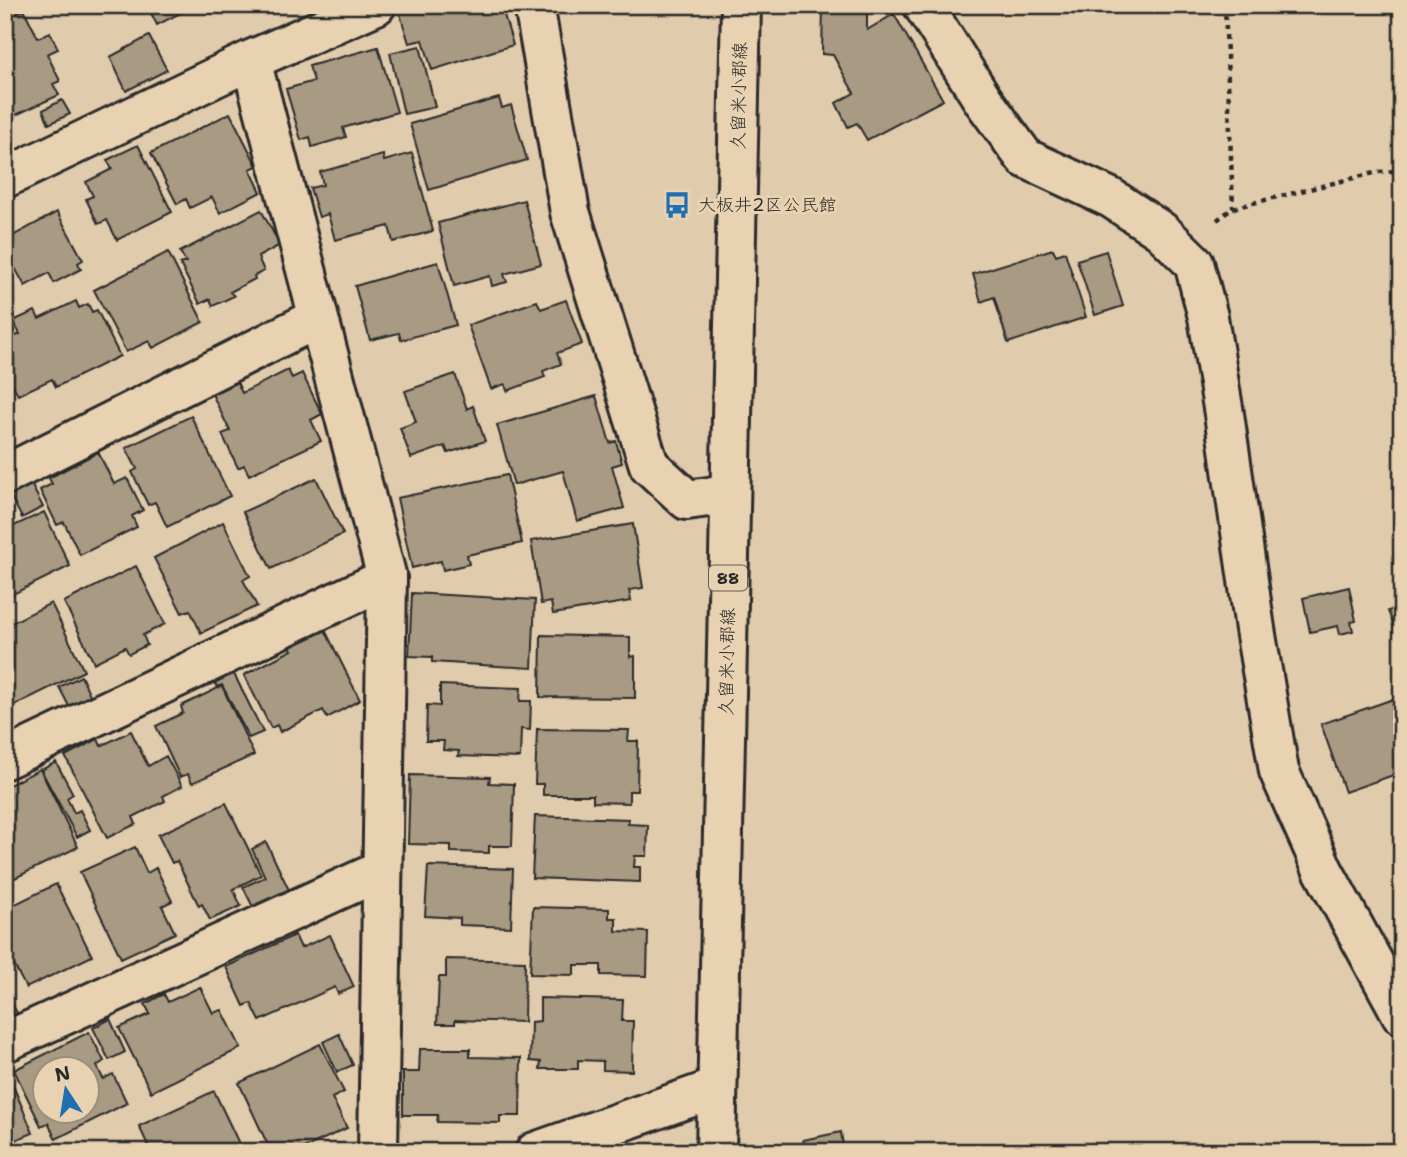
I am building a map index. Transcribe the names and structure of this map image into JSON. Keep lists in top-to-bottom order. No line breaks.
{"streets":{"street":["久留米小郡線","88"]},"places":{"bus stop":["大板井2区公民館"]},"north":"top"}
